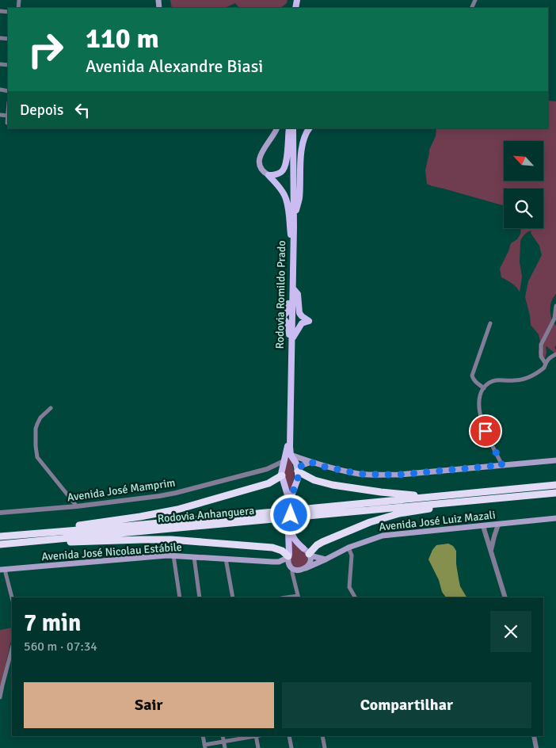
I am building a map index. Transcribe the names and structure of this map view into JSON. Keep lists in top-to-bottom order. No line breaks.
{"streets":{"highway":["Rodovia Anhanguera"],"main road":["Rodovia Romildo Prado","Avenida José Luiz Mazali","Avenida José Nicolau Estábile"],"street":["Avenida José Mamprim"]},"crossings":[["Rodovia Romildo Prado","Avenida José Mamprim"],["Avenida José Luiz Mazali","Avenida José Nicolau Estábile"]],"north":"top left","page":{"turn":["110 m","Avenida Alexandre Biasi"],"then":"Depois","heading":["7 min","560 m · 07:34"],"buttons":["Sair","Compartilhar"]}}
